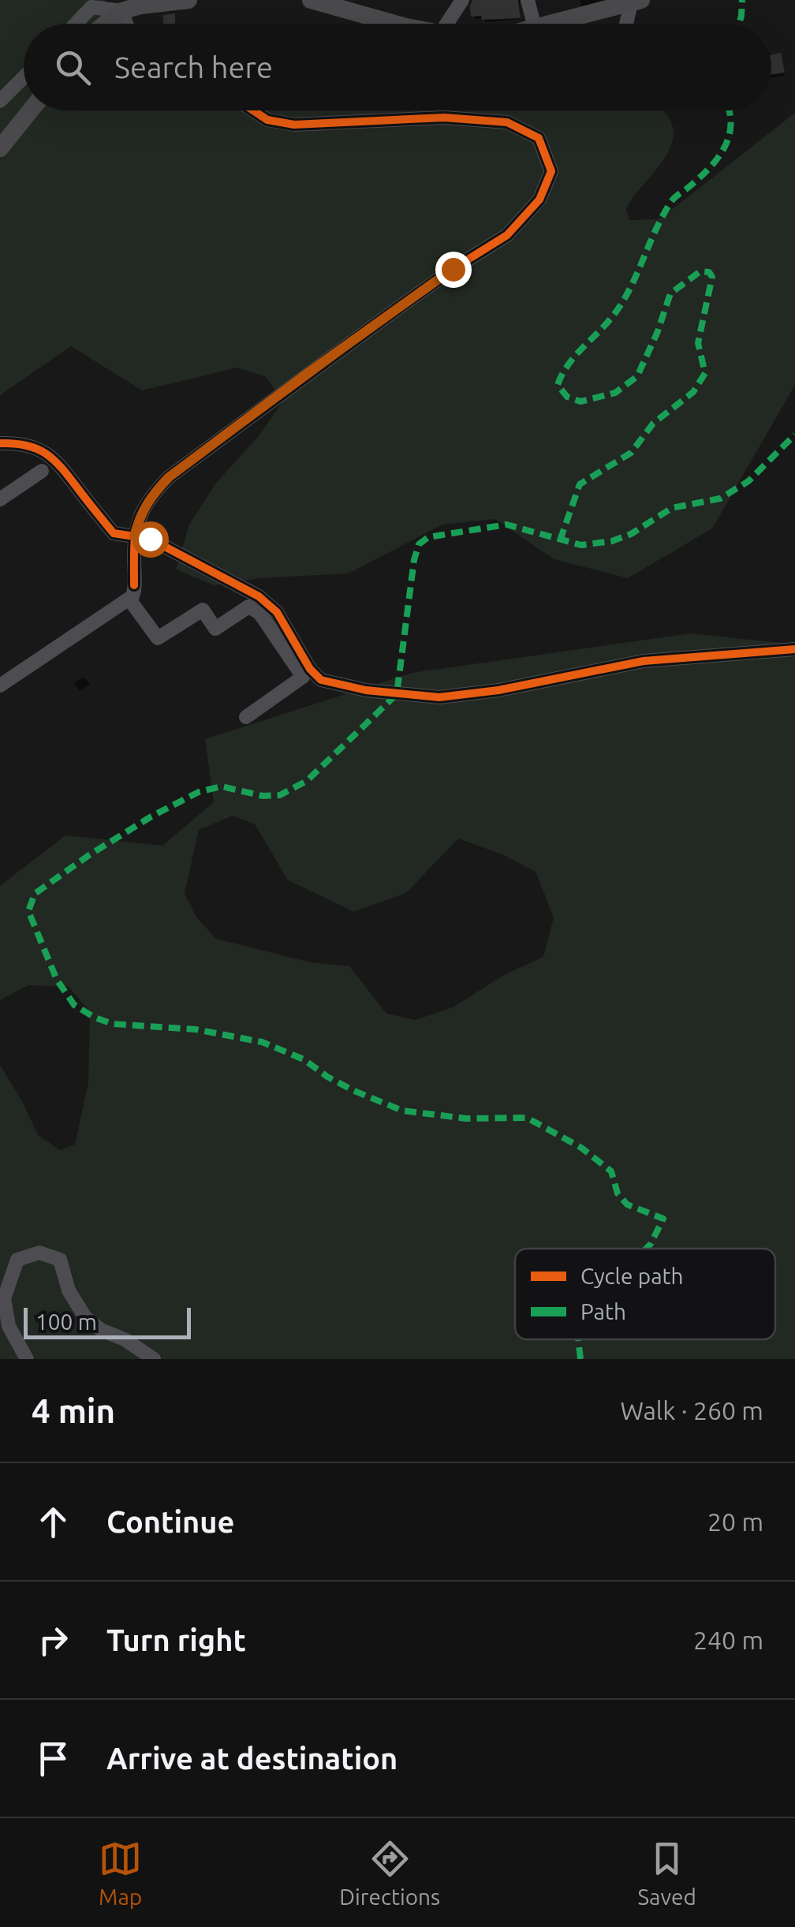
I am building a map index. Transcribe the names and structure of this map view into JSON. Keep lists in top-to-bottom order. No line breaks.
{"legend":["Cycle path","Path"],"scale_bar":"100 m","page":{"search":"Search here","scale":"100 m","heading":["4 min","Walk · 260 m"],"list":[["Continue","20 m"],["Turn right","240 m"],"Arrive at destination"],"nav":["Map","Directions","Saved"]}}
